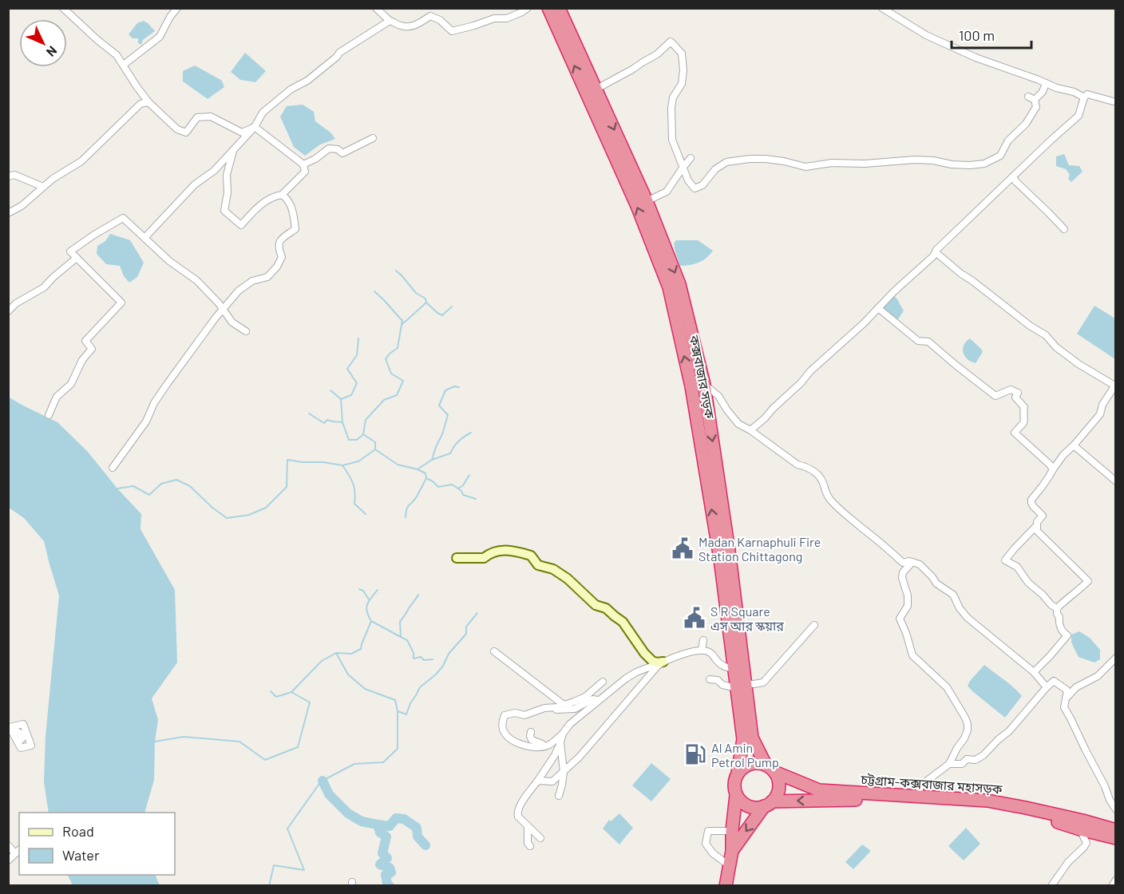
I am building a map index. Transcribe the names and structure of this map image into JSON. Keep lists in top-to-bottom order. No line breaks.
{"streets":{"highway":["কক্সবাজার সড়ক","চট্টগ্রাম-কক্সবাজার মহাসড়ক"]},"crossings":[["কক্সবাজার সড়ক","চট্টগ্রাম-কক্সবাজার মহাসড়ক"]],"places":{"public building":["Madan Karnaphuli Fire Station Chittagong","S R Square এস আর স্কয়ার"],"fuel station":["Al Amin Petrol Pump"]},"legend":["Road","Water"],"scale_bar":"100 m","north":"bottom right"}
